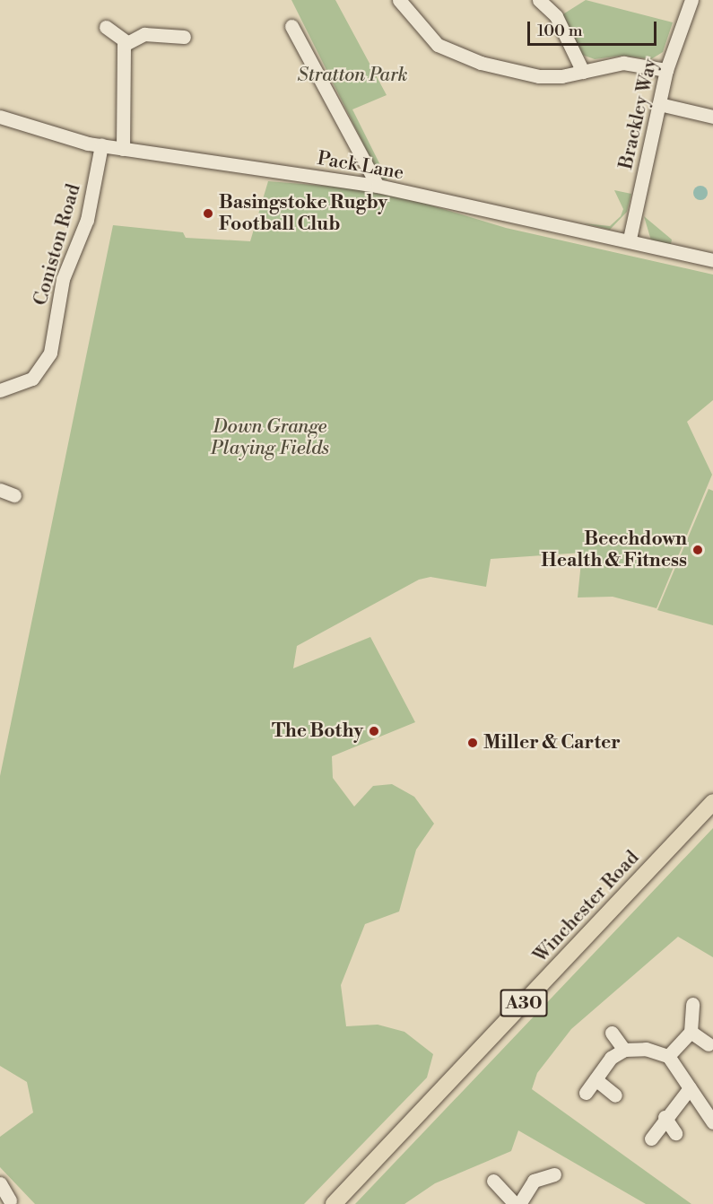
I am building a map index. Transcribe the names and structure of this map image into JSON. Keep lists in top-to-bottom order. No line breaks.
{"streets":{"main road":["Winchester Road","A30"],"street":["Brackley Way","Pack Lane","Coniston Road"]},"crossings":[["Brackley Way","Pack Lane"],["Pack Lane","Coniston Road"]],"parks":["Stratton Park","Down Grange Playing Fields"],"places":["Basingstoke Rugby Football Club","Beechdown Health & Fitness","The Bothy","Miller & Carter"],"scale_bar":"100 m"}
